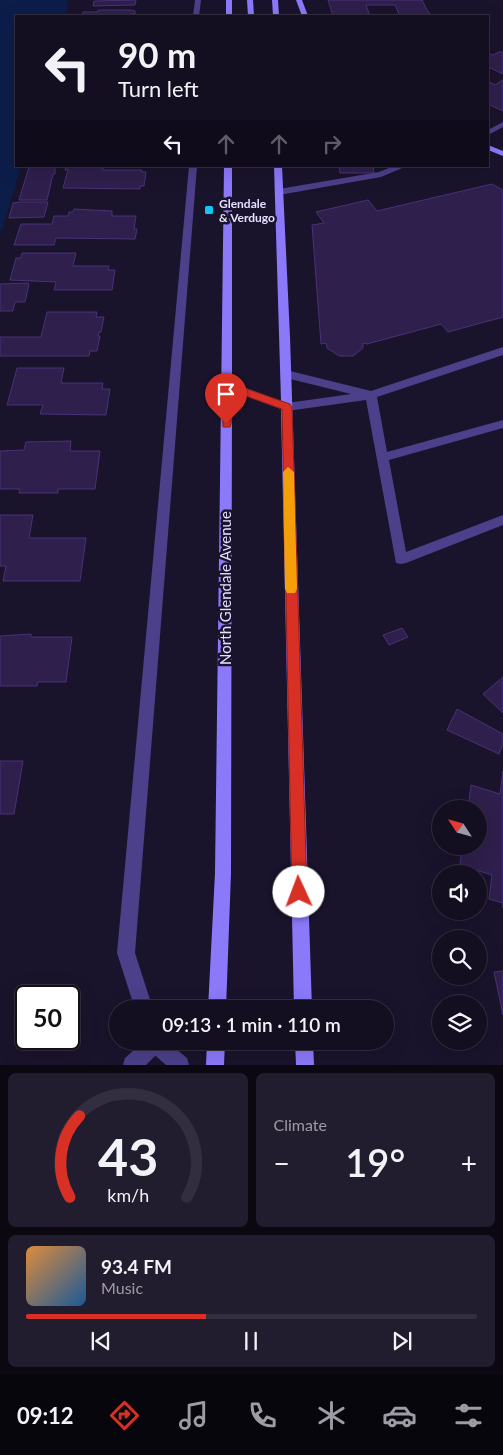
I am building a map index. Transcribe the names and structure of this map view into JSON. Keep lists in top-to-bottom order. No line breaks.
{"streets":{"main road":["North Glendale Avenue"]},"places":{"transit":["Glendale & Verdugo"]},"north":"top left","page":{"turn":["90 m","Turn left"],"limit":"50","trip":"09:13 · 1 min · 110 m","tile":"Climate","heat":["−","19°","+"],"song":["93.4 FM","Music"],"tabs":"09:12","gauge":["43","km/h"]}}
